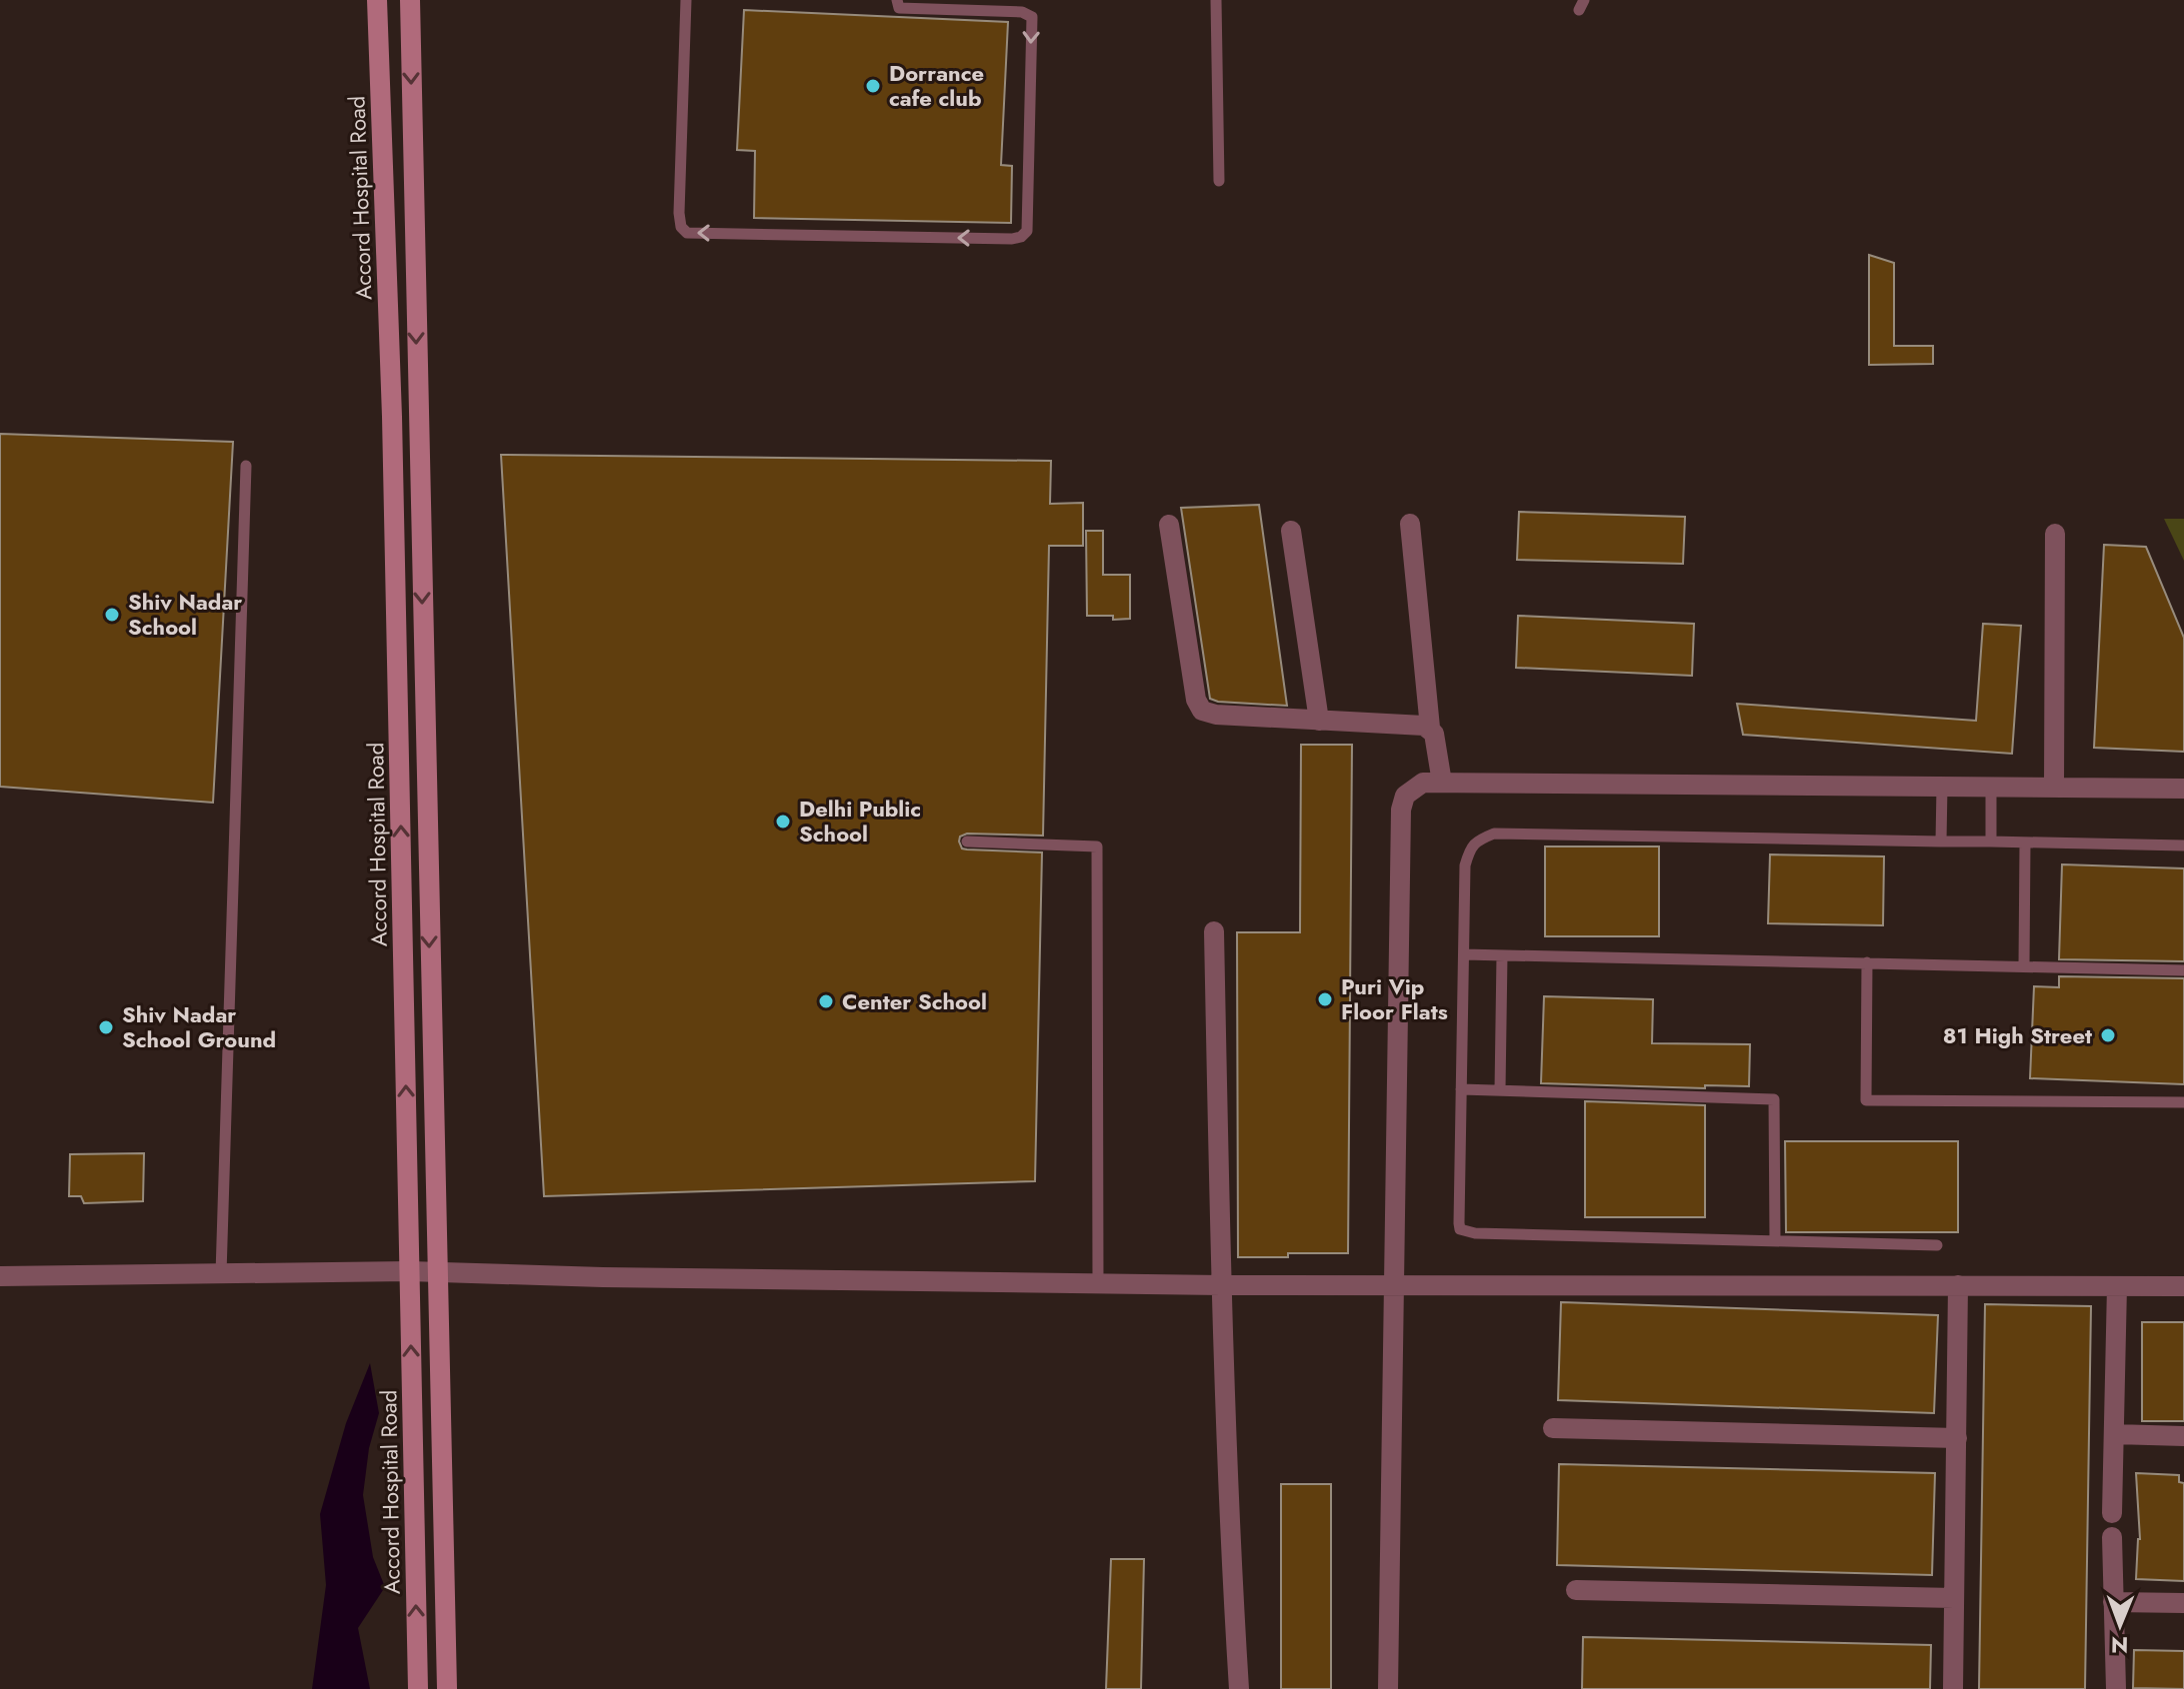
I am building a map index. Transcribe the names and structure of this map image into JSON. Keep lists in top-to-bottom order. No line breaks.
{"streets":{"street":["Accord Hospital Road"]},"places":["Dorrance cafe club","Shiv Nadar School","Delhi Public School","Puri Vip Floor Flats","Center School","Shiv Nadar School Ground","81 High Street"],"north":"bottom"}
